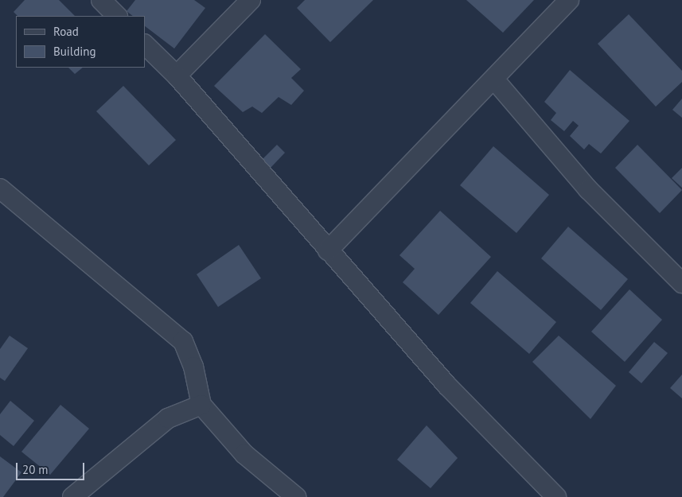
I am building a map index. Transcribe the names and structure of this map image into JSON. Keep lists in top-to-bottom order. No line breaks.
{"legend":["Road","Building"],"scale_bar":"20 m"}
